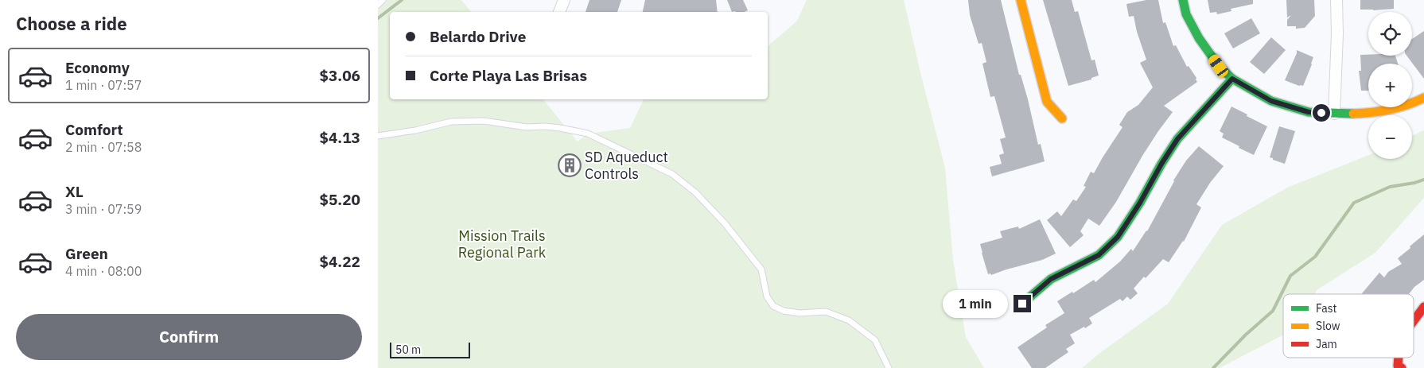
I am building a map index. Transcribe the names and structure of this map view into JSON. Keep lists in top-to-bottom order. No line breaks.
{"parks":["Mission Trails Regional Park"],"places":{"building":["SD Aqueduct Controls"]},"legend":["Fast","Slow","Jam"],"scale_bar":"50 m","page":{"heading":"Choose a ride","map_buttons":["+","−"],"banner":["Belardo Drive","Corte Playa Las Brisas"],"list":[{"name":"Economy","note":"1 min · 07:57","value":"$3.06"},{"name":"Comfort","note":"2 min · 07:58","value":"$4.13"},{"name":"XL","note":"3 min · 07:59","value":"$5.20"},{"name":"Green","note":"4 min · 08:00","value":"$4.22"}],"bubble":"1 min","buttons":"Confirm","scale":"50 m"}}
